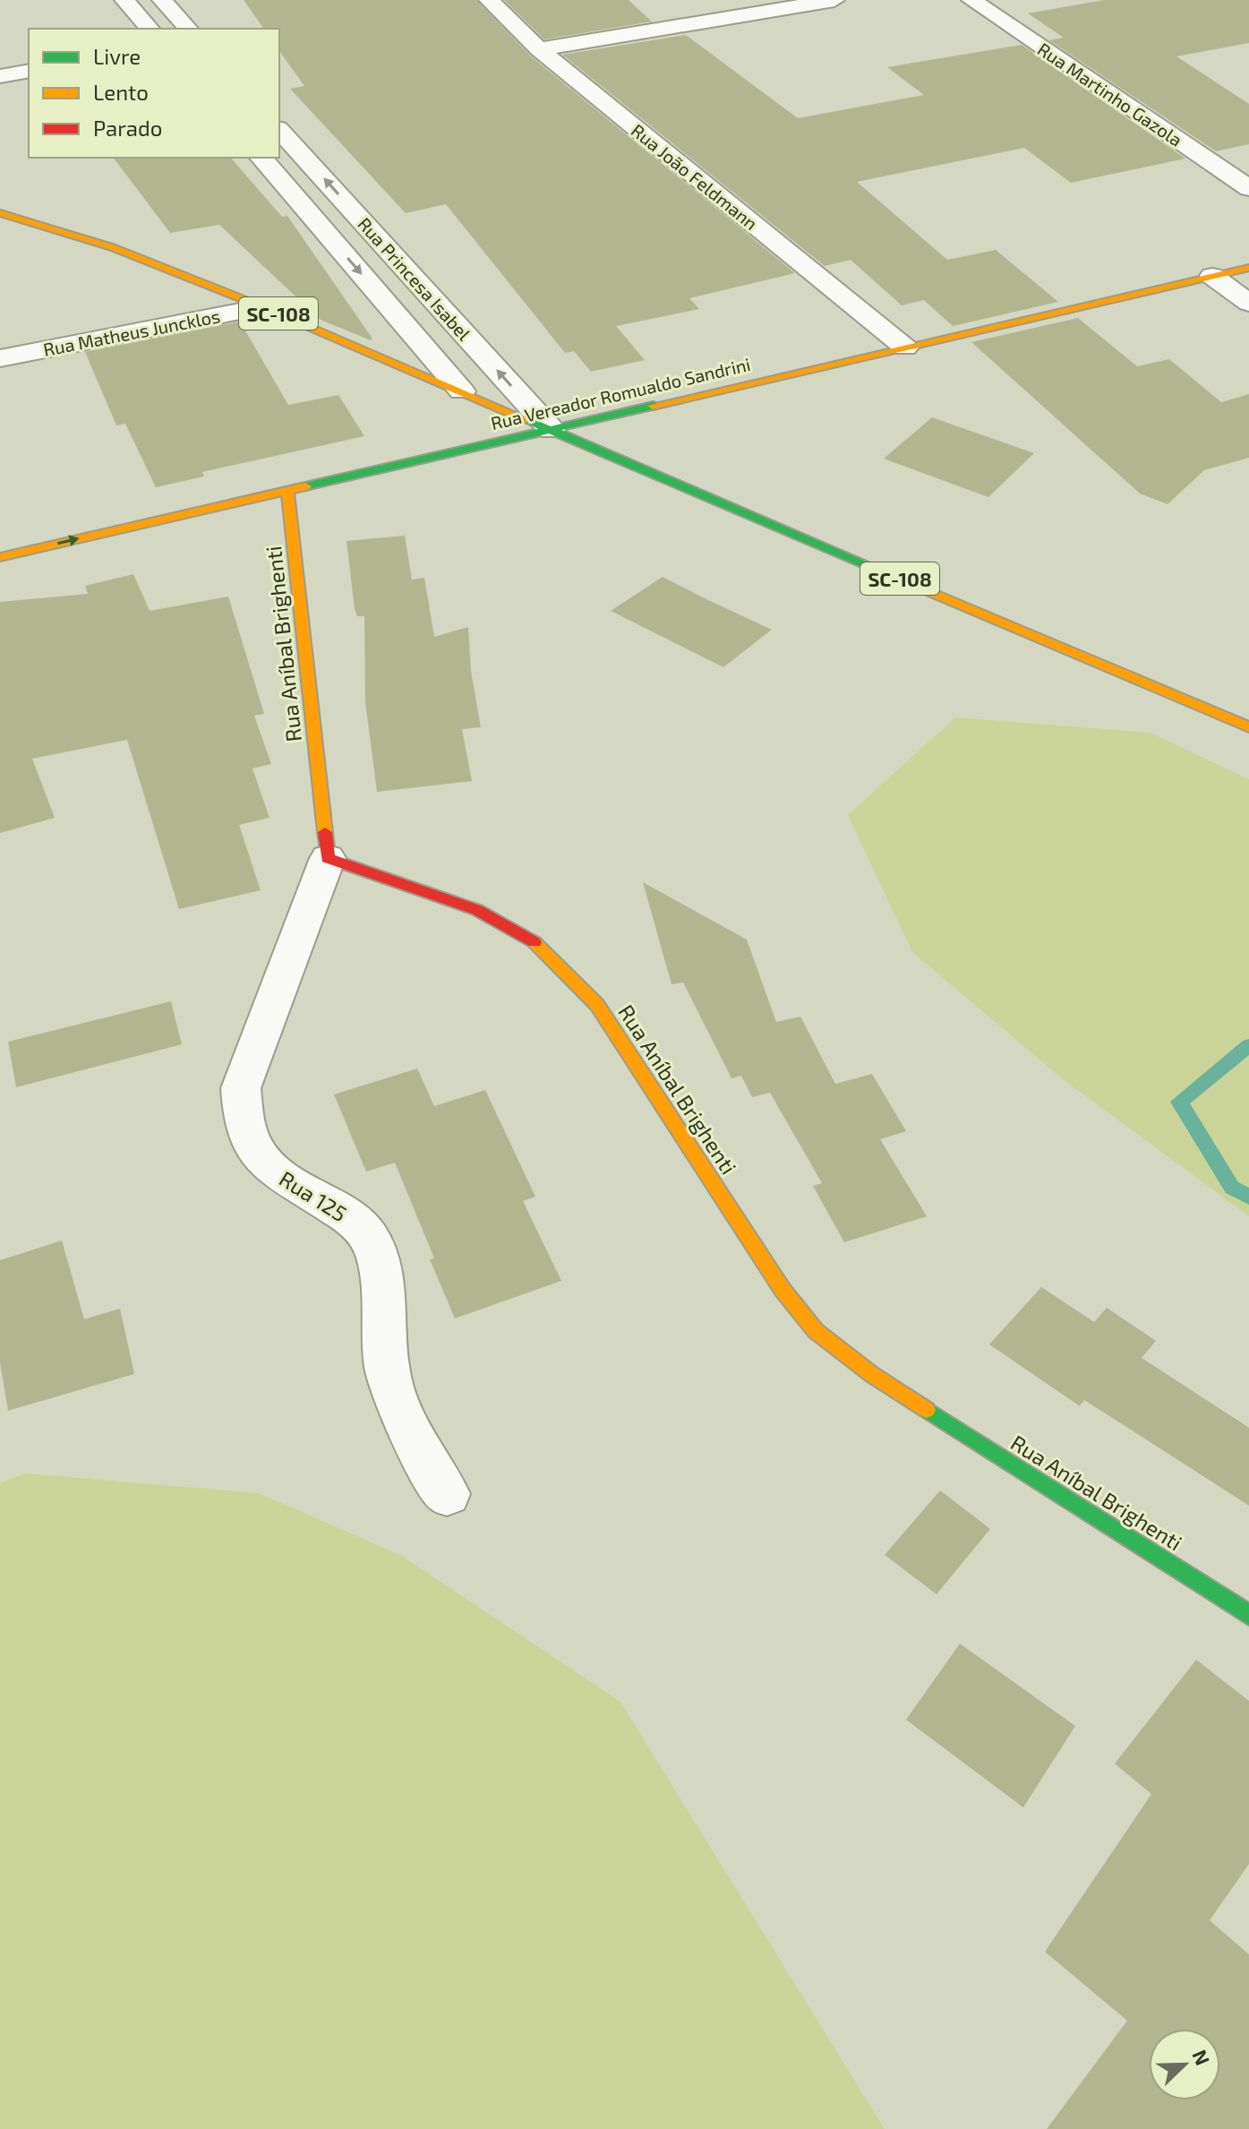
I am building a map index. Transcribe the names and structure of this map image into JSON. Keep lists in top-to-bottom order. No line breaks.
{"streets":{"street":["Rua Martinho Gazola","Rua João Feldmann","Rua Princesa Isabel","SC-108","Rua Matheus Juncklos","Rua Vereador Romualdo Sandrini","Rua Aníbal Brighenti","Rua 125"]},"crossings":[["Rua João Feldmann","Rua Vereador Romualdo Sandrini"],["Rua Princesa Isabel","SC-108"],["Rua Princesa Isabel","Rua Vereador Romualdo Sandrini"],["SC-108","Rua Matheus Juncklos"],["SC-108","Rua Vereador Romualdo Sandrini"],["Rua Vereador Romualdo Sandrini","Rua Aníbal Brighenti"],["Rua Aníbal Brighenti","Rua 125"]],"legend":["Livre","Lento","Parado"],"north":"top right"}
